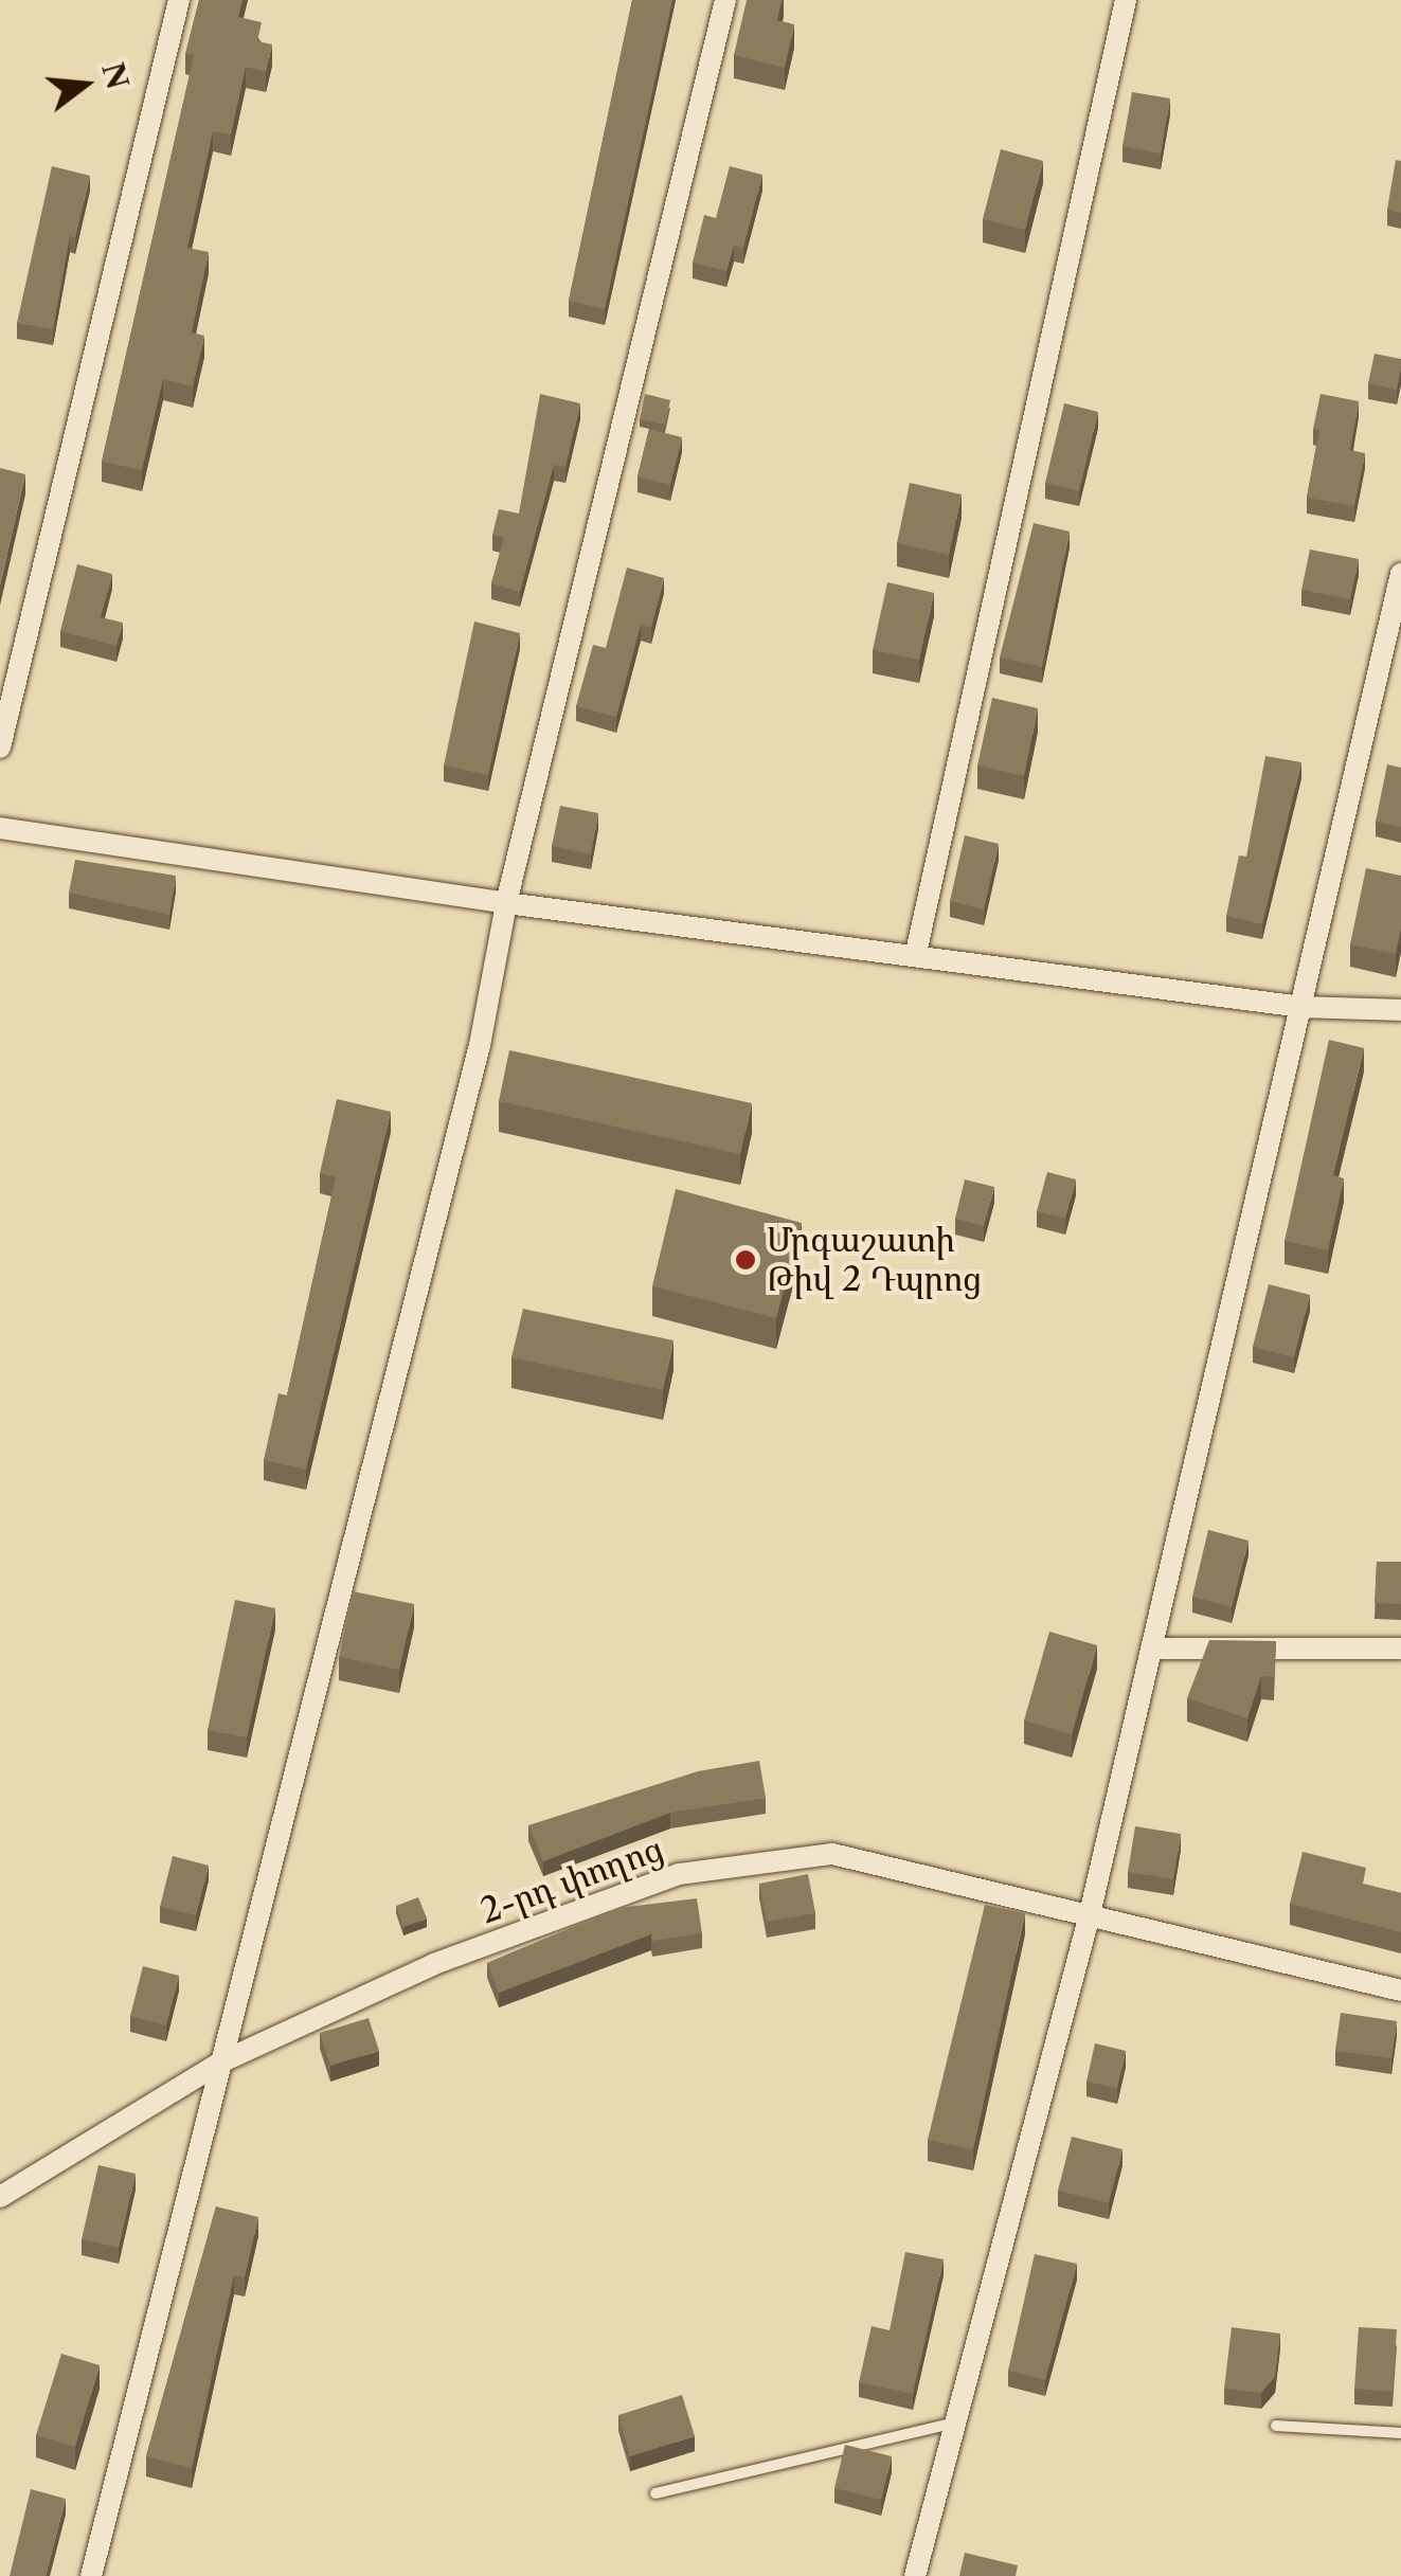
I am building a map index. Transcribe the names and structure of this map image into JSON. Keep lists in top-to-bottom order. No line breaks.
{"streets":{"street":["2-րդ փողոց"]},"places":["Մրգաշատի Թիվ 2 Դպրոց"],"north":"right"}
